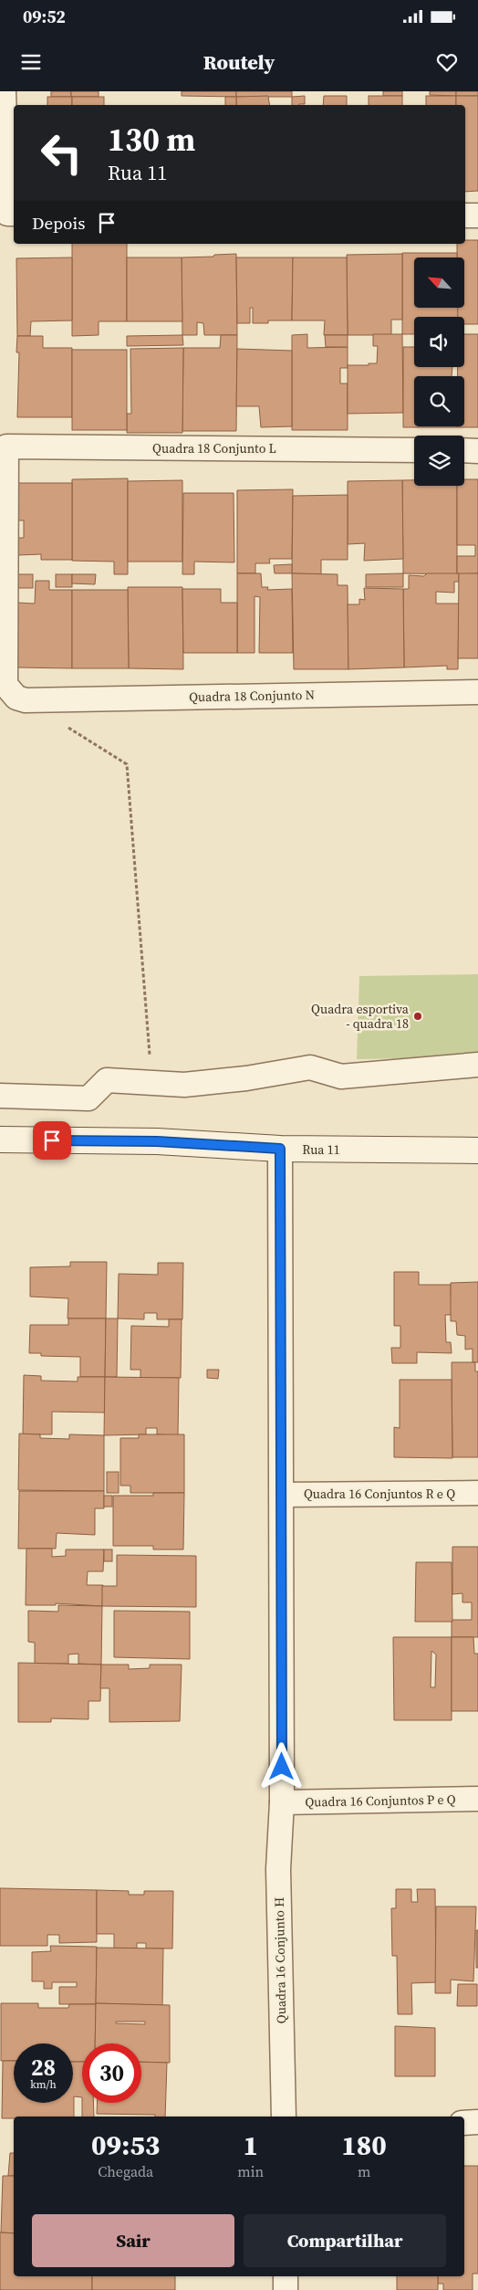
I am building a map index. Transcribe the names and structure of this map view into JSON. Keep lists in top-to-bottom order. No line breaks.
{"streets":{"main road":["Rua 11"],"street":["Quadra 18 Conjunto L","Quadra 18 Conjunto N","Quadra 16 Conjuntos R e Q","Quadra 16 Conjuntos P e Q","Quadra 16 Conjunto H"]},"crossings":[["Quadra 18 Conjunto L","Quadra 18 Conjunto N"],["Rua 11","Quadra 16 Conjunto H"],["Quadra 16 Conjuntos R e Q","Quadra 16 Conjunto H"],["Quadra 16 Conjuntos P e Q","Quadra 16 Conjunto H"]],"places":["Quadra esportiva - quadra 18"],"north":"top left","page":{"status":"09:52","header":"Routely","turn":["130 m","Rua 11"],"then":"Depois","speed":"28 km/h","limit":"30","eta":["09:53","Chegada","1","min","180","m"],"buttons":["Sair","Compartilhar"]}}
